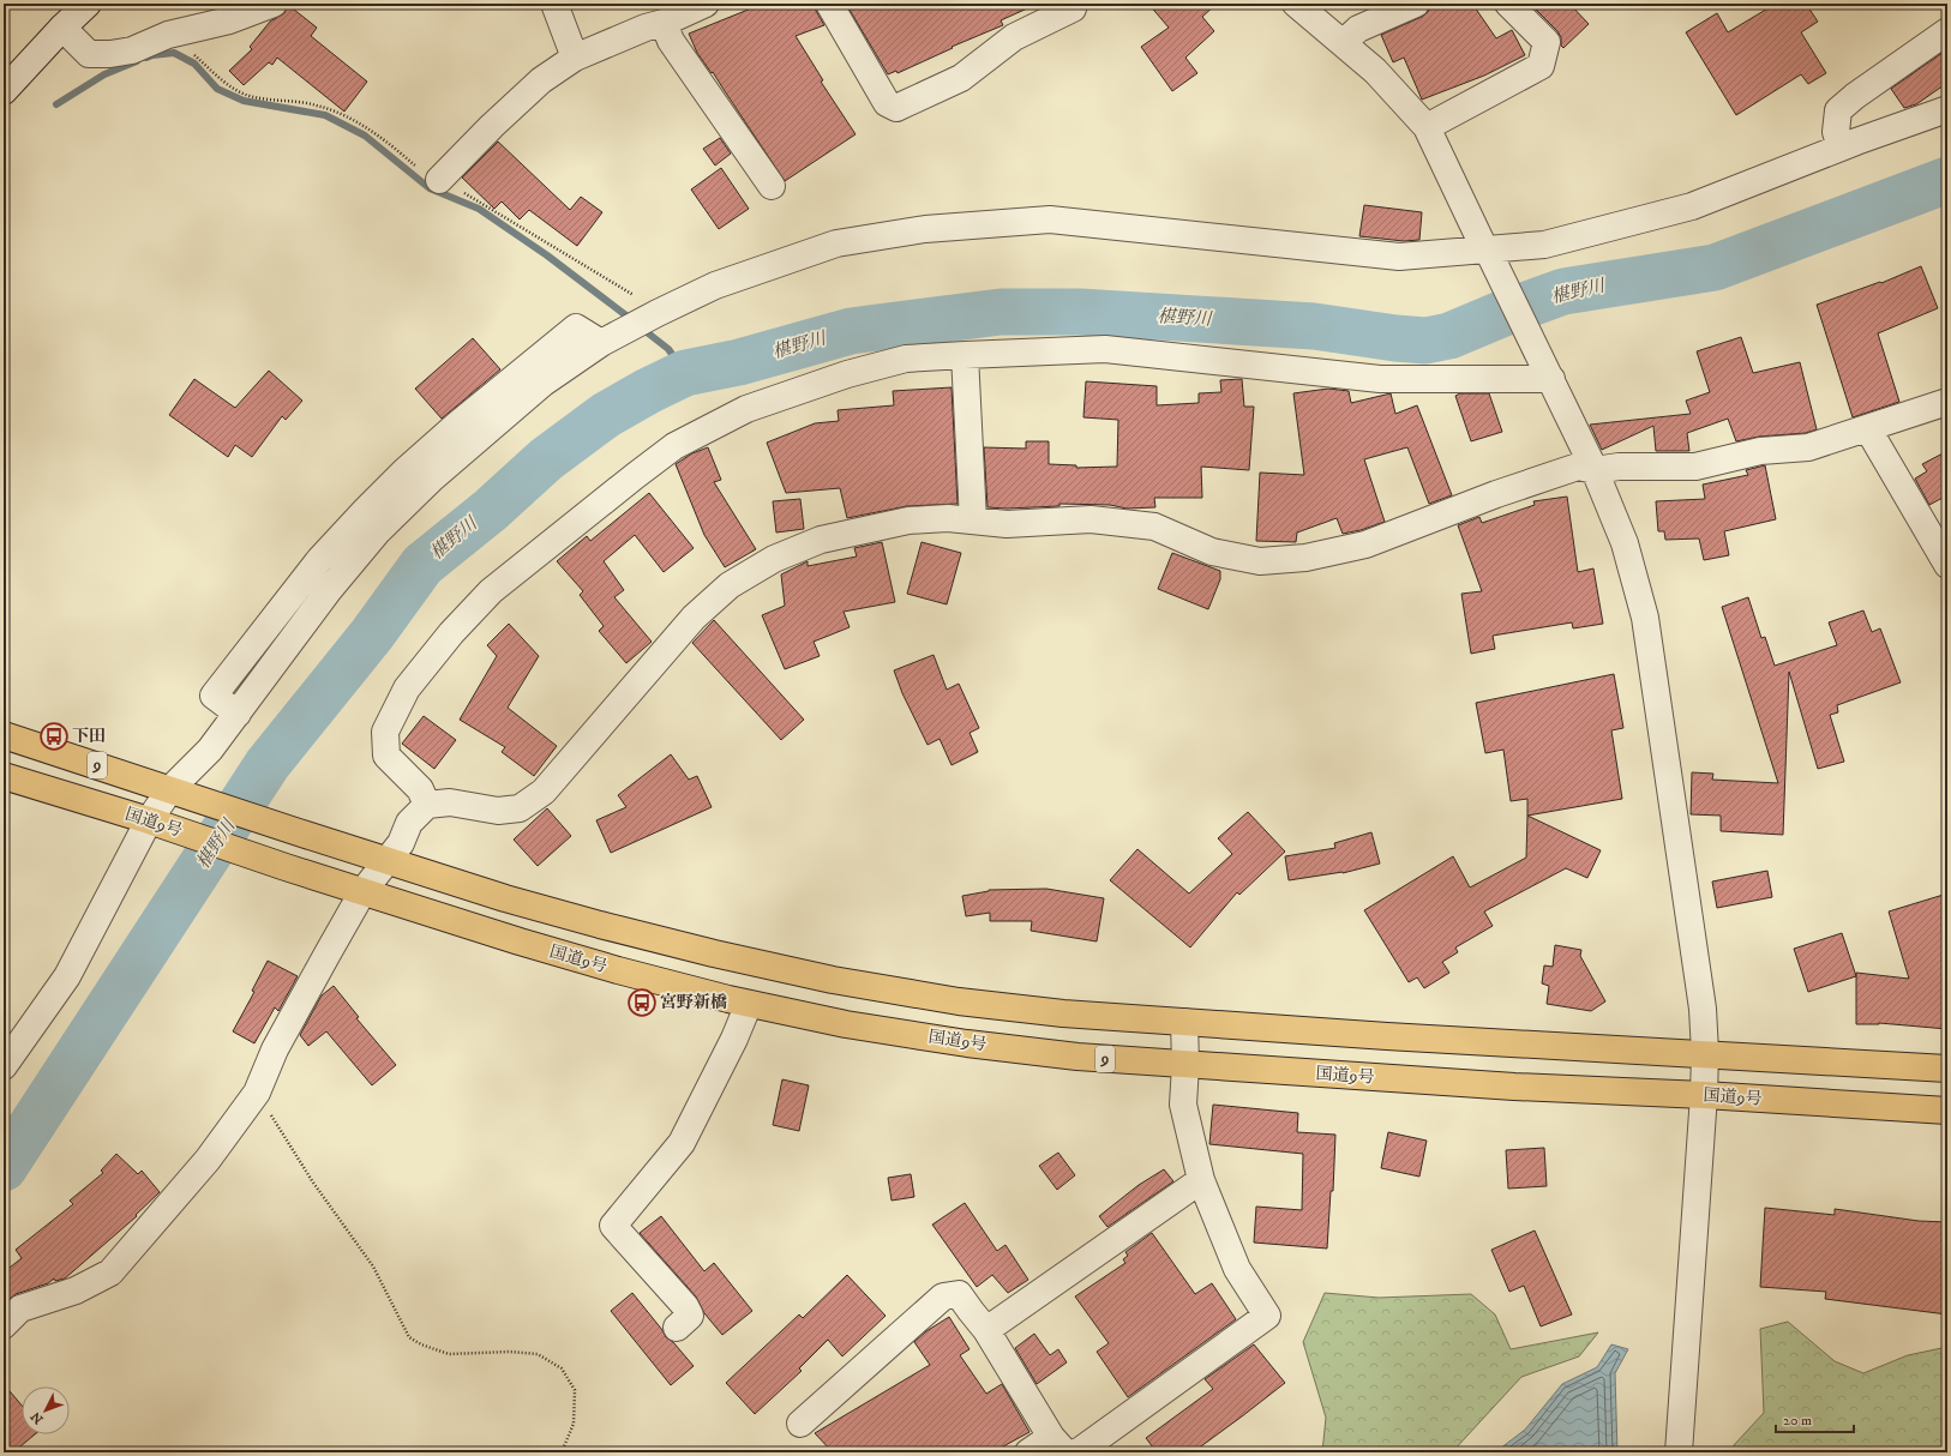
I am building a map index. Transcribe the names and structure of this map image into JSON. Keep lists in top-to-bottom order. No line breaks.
{"streets":{"highway":["9","国道9号"]},"water":["椹野川"],"places":{"bus stop":["下田","宮野新橋"]},"scale_bar":"20 m","north":"bottom left"}
